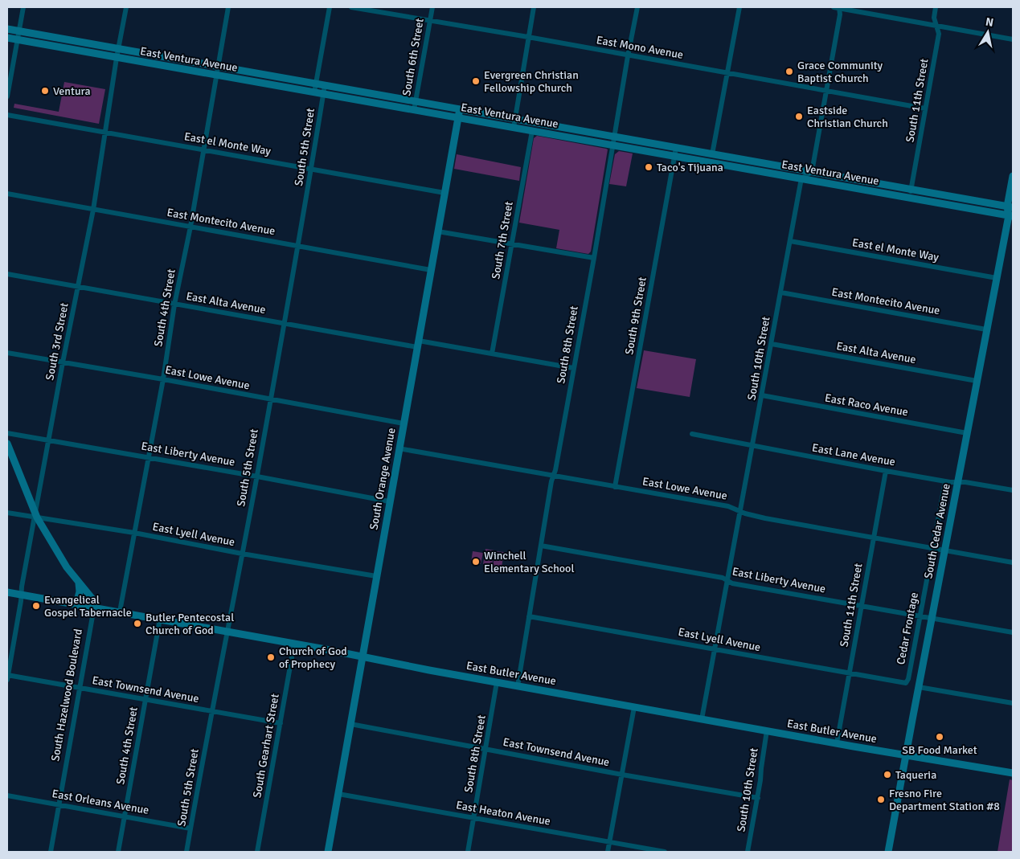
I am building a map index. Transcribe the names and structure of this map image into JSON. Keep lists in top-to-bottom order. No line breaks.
{"streets":{"main road":["East Ventura Avenue","South Orange Avenue","South Cedar Avenue","East Butler Avenue"],"street":["East Mono Avenue","South 6th Street","South 11th Street","East el Monte Way","South 5th Street","East Montecito Avenue","South 7th Street","East Alta Avenue","South 4th Street","South 9th Street","South 3rd Street","South 8th Street","South 10th Street","East Lowe Avenue","East Raco Avenue","East Liberty Avenue","East Lane Avenue","East Lyell Avenue","Cedar Frontage","East Townsend Avenue","South Hazelwood Boulevard","South Gearhart Street","East Orleans Avenue","East Heaton Avenue"]},"crossings":[["East Mono Avenue","South 6th Street"],["East Mono Avenue","South 11th Street"],["East Mono Avenue","South 8th Street"],["South 6th Street","East Ventura Avenue"],["East Ventura Avenue","South 11th Street"],["East Ventura Avenue","South 5th Street"],["East Ventura Avenue","South 7th Street"],["East Ventura Avenue","South 4th Street"],["East Ventura Avenue","South 9th Street"],["East Ventura Avenue","South 3rd Street"],["East Ventura Avenue","South 8th Street"],["East Ventura Avenue","South 10th Street"],["East Ventura Avenue","South Orange Avenue"],["East Ventura Avenue","South Cedar Avenue"],["South 11th Street","East Lowe Avenue"],["South 11th Street","East Liberty Avenue"],["South 11th Street","East Lane Avenue"],["South 11th Street","East Lyell Avenue"],["South 11th Street","East Butler Avenue"],["East el Monte Way","South 5th Street"],["East el Monte Way","South 4th Street"],["East el Monte Way","South 3rd Street"],["East el Monte Way","South 10th Street"],["East el Monte Way","South Orange Avenue"],["East el Monte Way","South Cedar Avenue"],["South 5th Street","East Montecito Avenue"],["South 5th Street","East Alta Avenue"],["South 5th Street","East Lowe Avenue"],["South 5th Street","East Liberty Avenue"],["South 5th Street","East Lyell Avenue"],["South 5th Street","East Butler Avenue"],["South 5th Street","East Townsend Avenue"],["South 5th Street","East Orleans Avenue"],["East Montecito Avenue","South 4th Street"],["East Montecito Avenue","South 3rd Street"],["East Montecito Avenue","South 10th Street"],["East Montecito Avenue","South Orange Avenue"],["East Montecito Avenue","South Cedar Avenue"],["South 7th Street","East Alta Avenue"],["East Alta Avenue","South 4th Street"],["East Alta Avenue","South 3rd Street"],["East Alta Avenue","South 8th Street"],["East Alta Avenue","South 10th Street"],["East Alta Avenue","South Orange Avenue"],["East Alta Avenue","South Cedar Avenue"],["South 4th Street","East Lowe Avenue"],["South 4th Street","East Liberty Avenue"],["South 4th Street","East Lyell Avenue"],["South 4th Street","East Butler Avenue"],["South 4th Street","East Townsend Avenue"],["South 4th Street","East Orleans Avenue"],["South 9th Street","East Lowe Avenue"],["South 3rd Street","East Lowe Avenue"],["South 3rd Street","East Liberty Avenue"],["South 3rd Street","East Lyell Avenue"],["South 3rd Street","East Butler Avenue"],["South 3rd Street","East Townsend Avenue"],["South 8th Street","East Lowe Avenue"],["South 8th Street","East Liberty Avenue"],["South 8th Street","East Lyell Avenue"],["South 8th Street","East Butler Avenue"],["South 8th Street","East Townsend Avenue"],["South 8th Street","East Heaton Avenue"],["South 10th Street","East Lowe Avenue"],["South 10th Street","East Raco Avenue"],["South 10th Street","East Liberty Avenue"],["South 10th Street","East Lane Avenue"],["South 10th Street","East Lyell Avenue"],["South 10th Street","East Butler Avenue"],["South 10th Street","East Townsend Avenue"],["East Lowe Avenue","South Orange Avenue"],["East Lowe Avenue","South Cedar Avenue"],["East Lowe Avenue","Cedar Frontage"],["East Raco Avenue","South Cedar Avenue"],["East Liberty Avenue","South Orange Avenue"],["East Liberty Avenue","South Cedar Avenue"],["East Liberty Avenue","Cedar Frontage"],["East Lane Avenue","South Cedar Avenue"],["East Lane Avenue","Cedar Frontage"],["South Orange Avenue","East Lyell Avenue"],["South Orange Avenue","East Butler Avenue"],["South Orange Avenue","East Townsend Avenue"],["South Orange Avenue","East Heaton Avenue"],["South Cedar Avenue","East Butler Avenue"],["East Lyell Avenue","Cedar Frontage"],["East Butler Avenue","South Hazelwood Boulevard"],["East Butler Avenue","South Gearhart Street"],["East Townsend Avenue","South Hazelwood Boulevard"],["East Townsend Avenue","South Gearhart Street"],["South Hazelwood Boulevard","East Orleans Avenue"]],"places":["Grace Community Baptist Church","Evergreen Christian Fellowship Church","Ventura","Eastside Christian Church","Taco's Tijuana","Winchell Elementary School","Evangelical Gospel Tabernacle","Butler Pentecostal Church of God","Church of God of Prophecy","SB Food Market","Taqueria","Fresno Fire Department Station #8"],"north":"top"}
